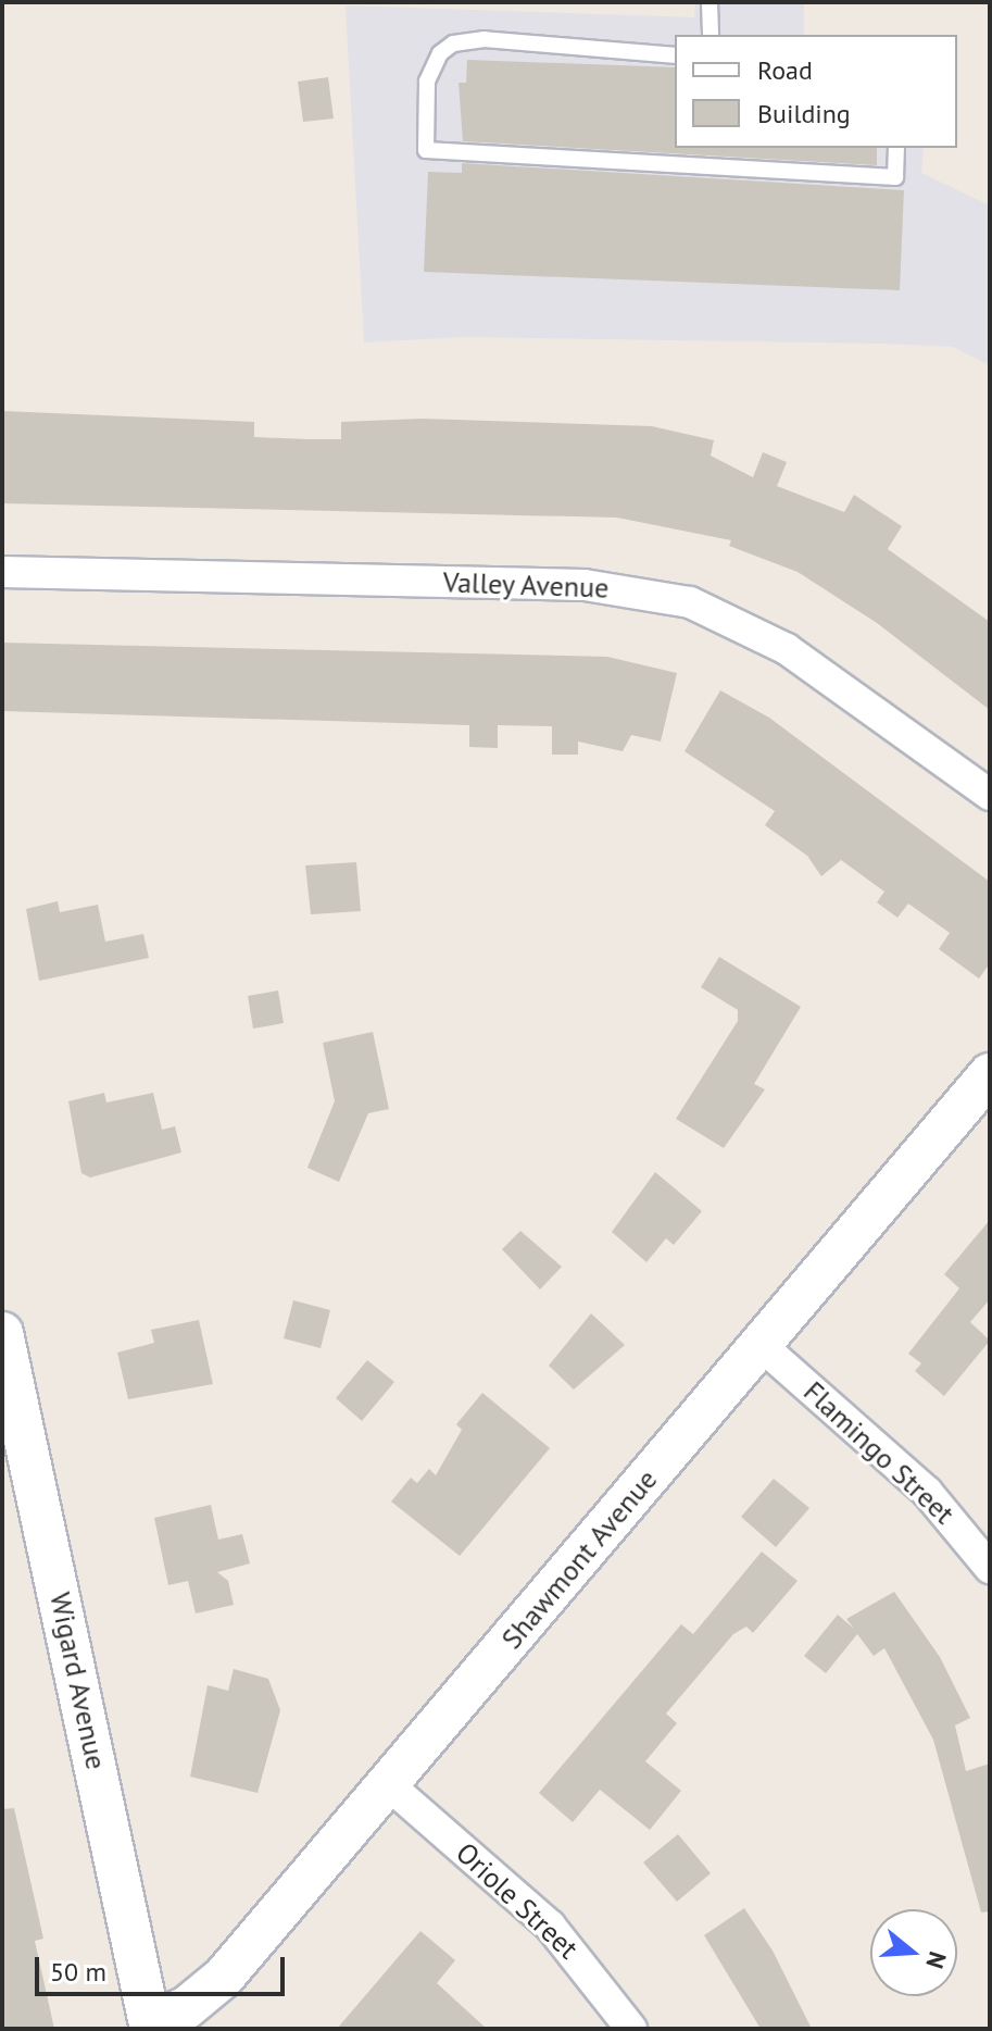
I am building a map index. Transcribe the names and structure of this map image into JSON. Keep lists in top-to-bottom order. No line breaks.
{"streets":{"street":["Valley Avenue","Flamingo Street","Shawmont Avenue","Wigard Avenue","Oriole Street"]},"crossings":[["Flamingo Street","Shawmont Avenue"],["Shawmont Avenue","Wigard Avenue"],["Shawmont Avenue","Oriole Street"]],"legend":["Road","Building"],"scale_bar":"50 m","north":"right"}
